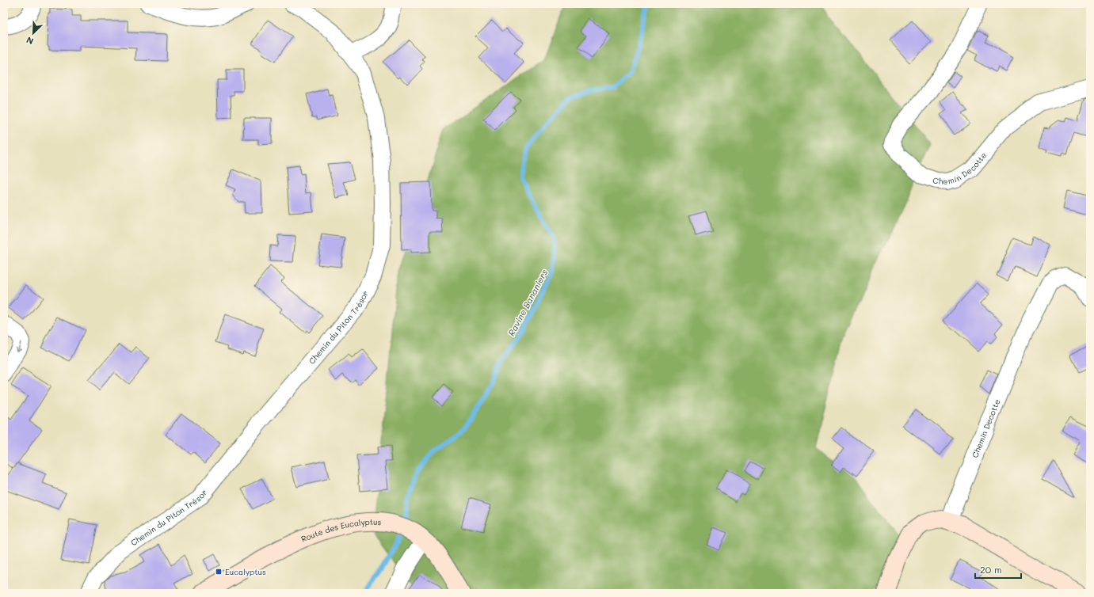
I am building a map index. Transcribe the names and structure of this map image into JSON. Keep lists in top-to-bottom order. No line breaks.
{"streets":{"main road":["Route des Eucalyptus"],"street":["Chemin Decotte","Chemin du Piton Trésor"]},"water":["Ravine Bananiers"],"places":{"transit":["Eucalyptus"]},"scale_bar":"20 m","north":"bottom left"}
